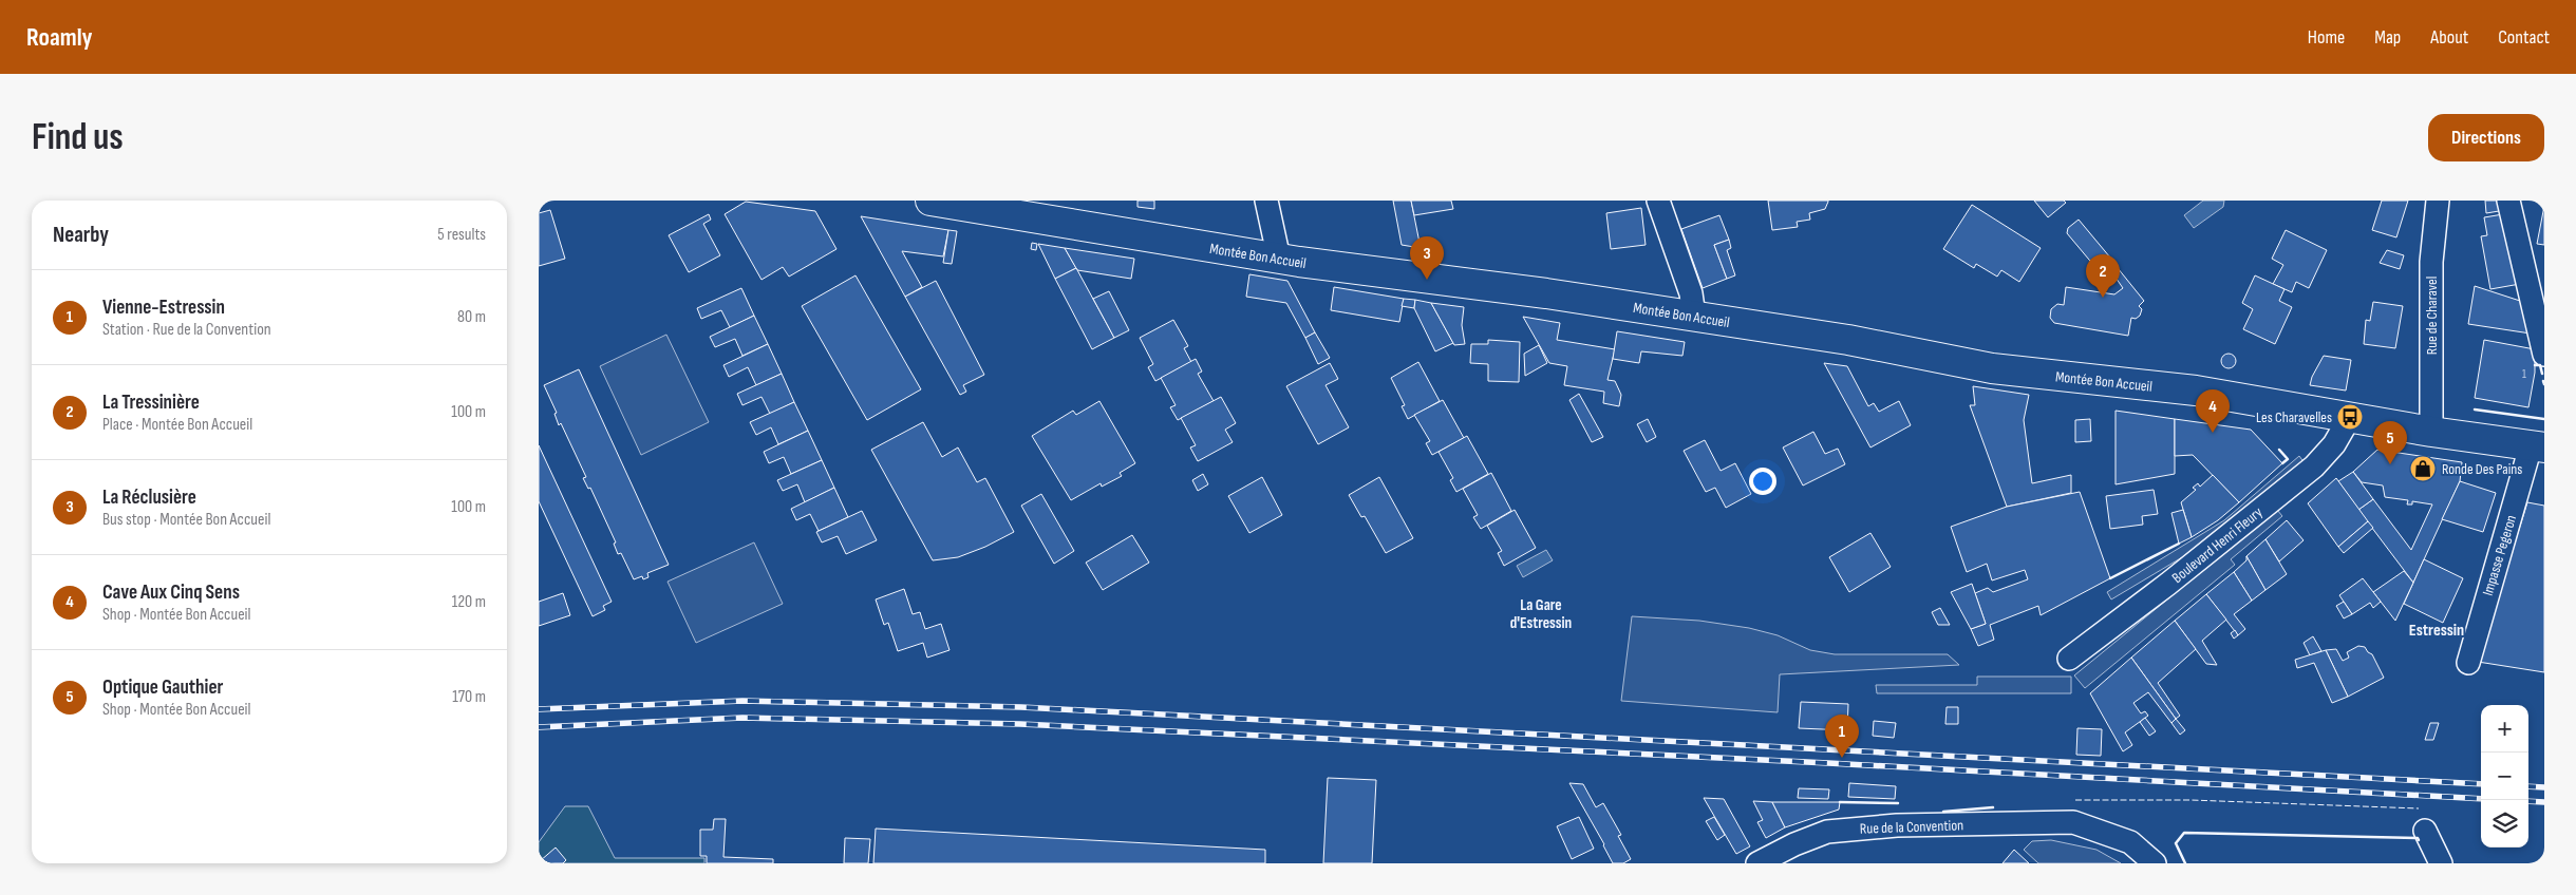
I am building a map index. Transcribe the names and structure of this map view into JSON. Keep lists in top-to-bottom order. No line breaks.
{"streets":{"main road":["Montée Bon Accueil"],"street":["Rue de Charavel","Boulevard Henri Fleury","Impasse Pegeron","Rue de la Convention"]},"crossings":[["Montée Bon Accueil","Rue de Charavel"],["Montée Bon Accueil","Boulevard Henri Fleury"],["Montée Bon Accueil","Impasse Pegeron"]],"districts":["La Gare d'Estressin","Estressin"],"places":{"bus stop":["Les Charavelles"],"shop":["Ronde Des Pains"]},"house_numbers":["1"],"page":{"header":"Roamly","nav":["Home","Map","About","Contact"],"buttons":"Directions","title":"Find us","heading":["Nearby","5 results"],"pins":["3","2","4","5","1"],"list":[{"mark":"1","name":"Vienne-Estressin","note":"Station · Rue de la Convention","value":"80 m"},{"mark":"2","name":"La Tressinière","note":"Place · Montée Bon Accueil","value":"100 m"},{"mark":"3","name":"La Réclusière","note":"Bus stop · Montée Bon Accueil","value":"100 m"},{"mark":"4","name":"Cave Aux Cinq Sens","note":"Shop · Montée Bon Accueil","value":"120 m"},{"mark":"5","name":"Optique Gauthier","note":"Shop · Montée Bon Accueil","value":"170 m"}],"map_buttons":["+","−"]}}
